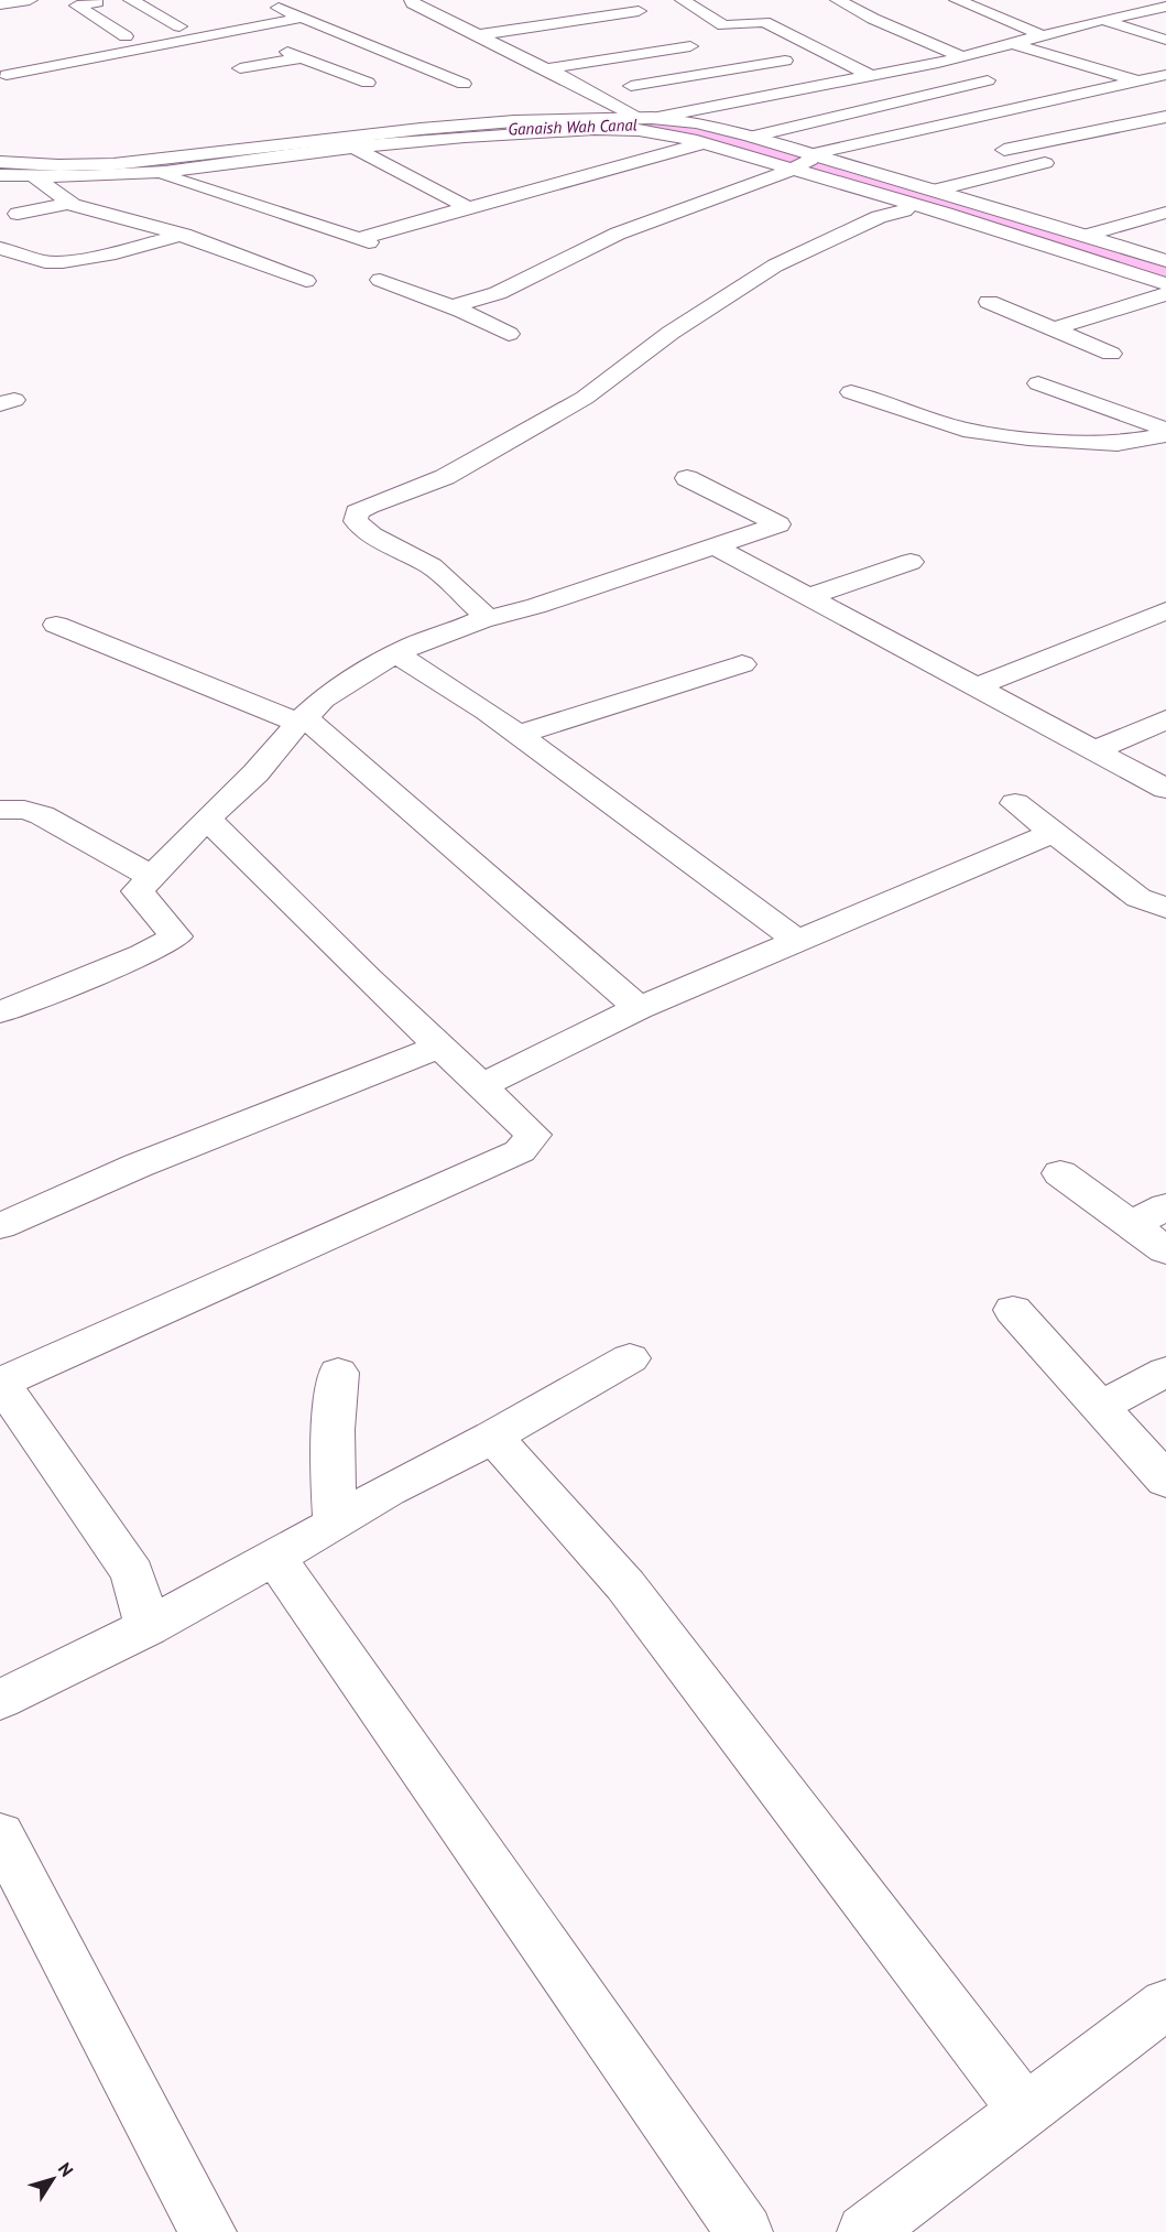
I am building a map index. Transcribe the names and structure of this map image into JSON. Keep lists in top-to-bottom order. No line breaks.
{"water":["Ganaish Wah Canal"],"north":"top right"}
